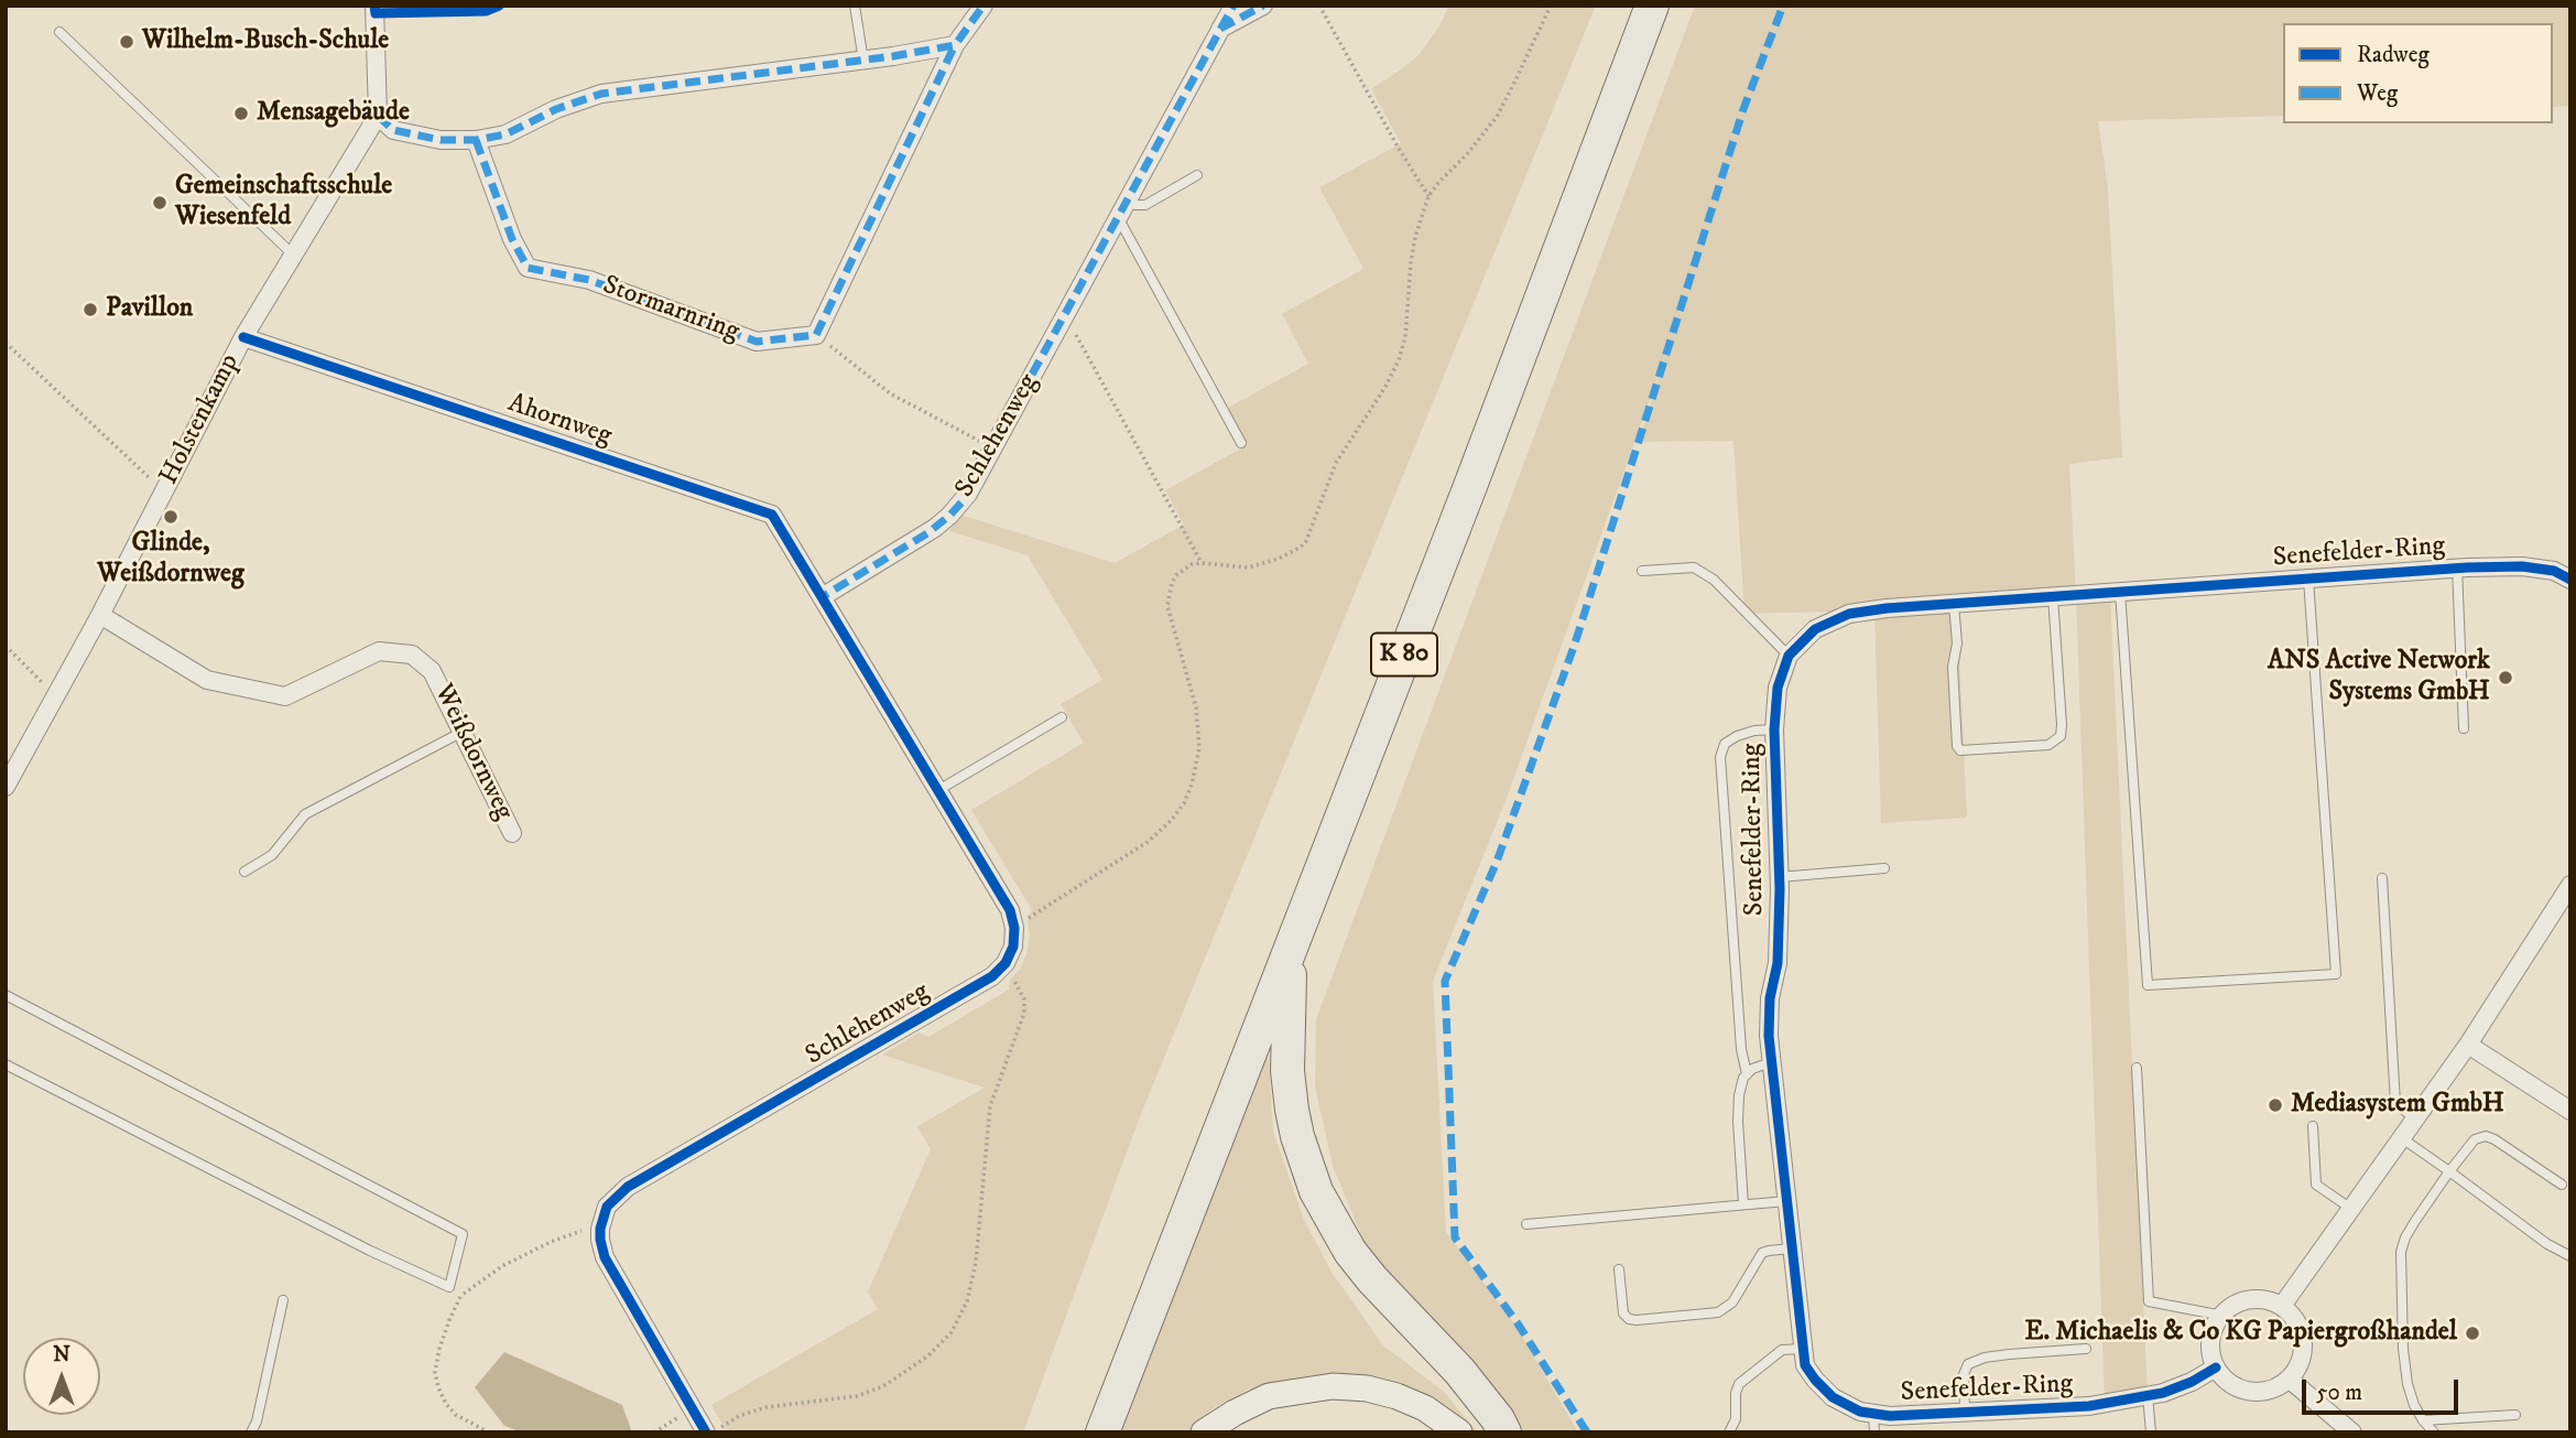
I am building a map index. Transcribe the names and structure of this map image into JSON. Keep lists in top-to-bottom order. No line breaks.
{"streets":{"highway":["K 80"],"street":["Stormarnring","Holstenkamp","Ahornweg","Schlehenweg","Senefelder-Ring","Weißdornweg"]},"crossings":[["Holstenkamp","Ahornweg"],["Holstenkamp","Weißdornweg"],["Ahornweg","Schlehenweg"]],"places":["Wilhelm-Busch-Schule","Mensagebäude","Gemeinschaftsschule Wiesenfeld","Pavillon","Glinde, Weißdornweg","ANS Active Network Systems GmbH","Mediasystem GmbH","E. Michaelis & Co KG Papiergroßhandel"],"legend":["Radweg","Weg"],"scale_bar":"50 m","north":"top"}
